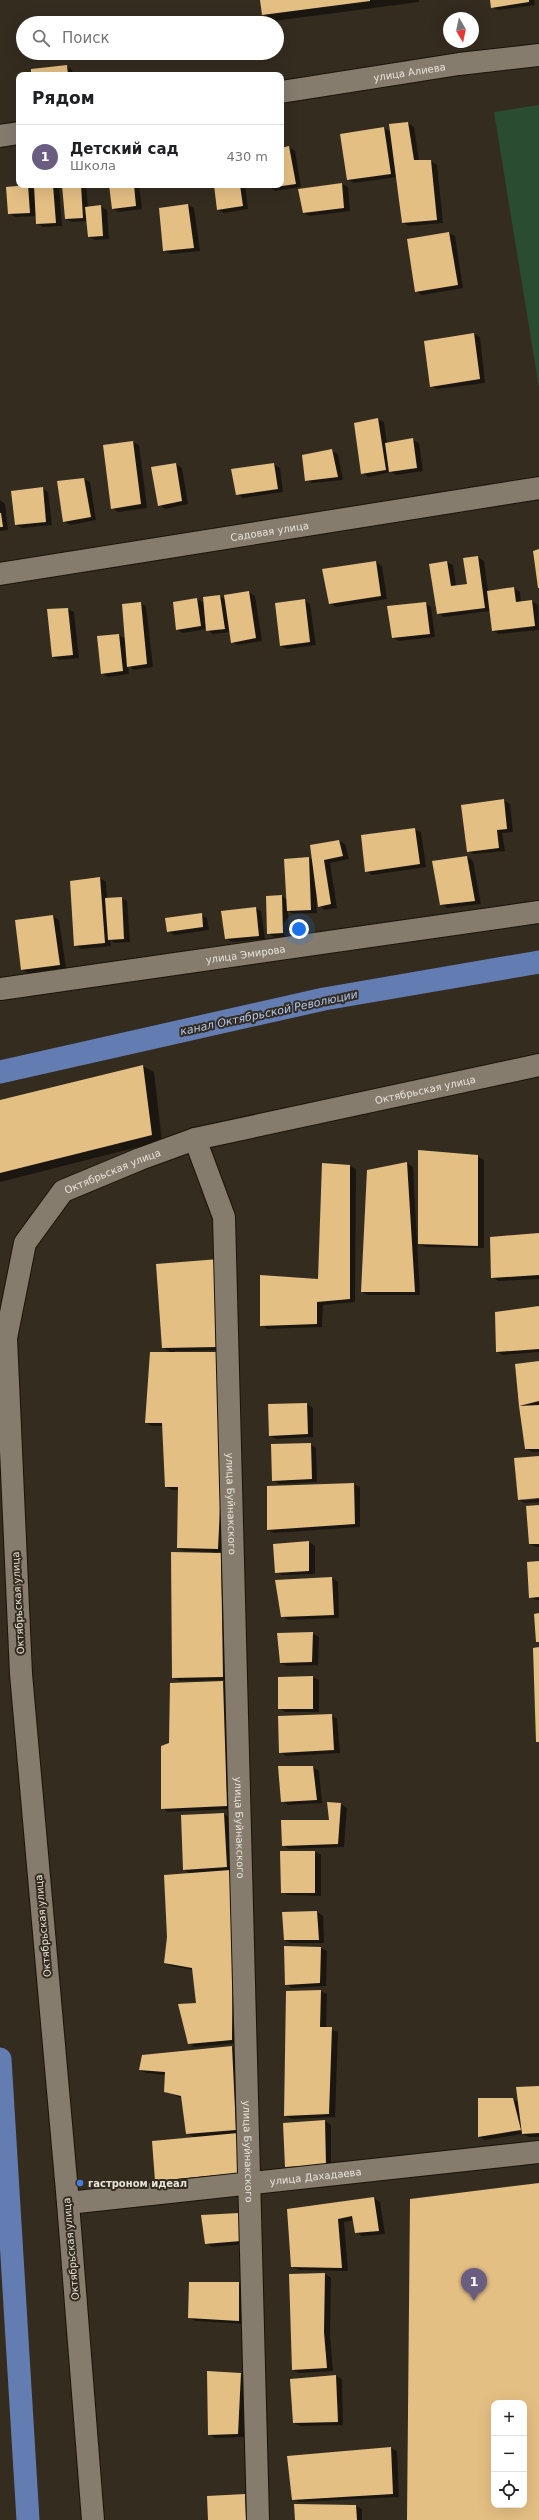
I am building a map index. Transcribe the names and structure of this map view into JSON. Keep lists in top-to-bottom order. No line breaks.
{"streets":{"street":["улица Алиева","Садовая улица","улица Эмирова","Октябрьская улица","улица Буйнакского","улица Дахадаева"]},"crossings":[["Октябрьская улица","улица Буйнакского"],["Октябрьская улица","улица Дахадаева"],["улица Буйнакского","улица Дахадаева"]],"water":["канал Октябрьской Революции"],"places":["гастроном идеал"],"north":"bottom","page":{"search":"Поиск","heading":"Рядом","list":[{"mark":"1","name":"Детский сад","note":"Школа","value":"430 m"}],"pins":"1","map_buttons":["+","−"]}}
